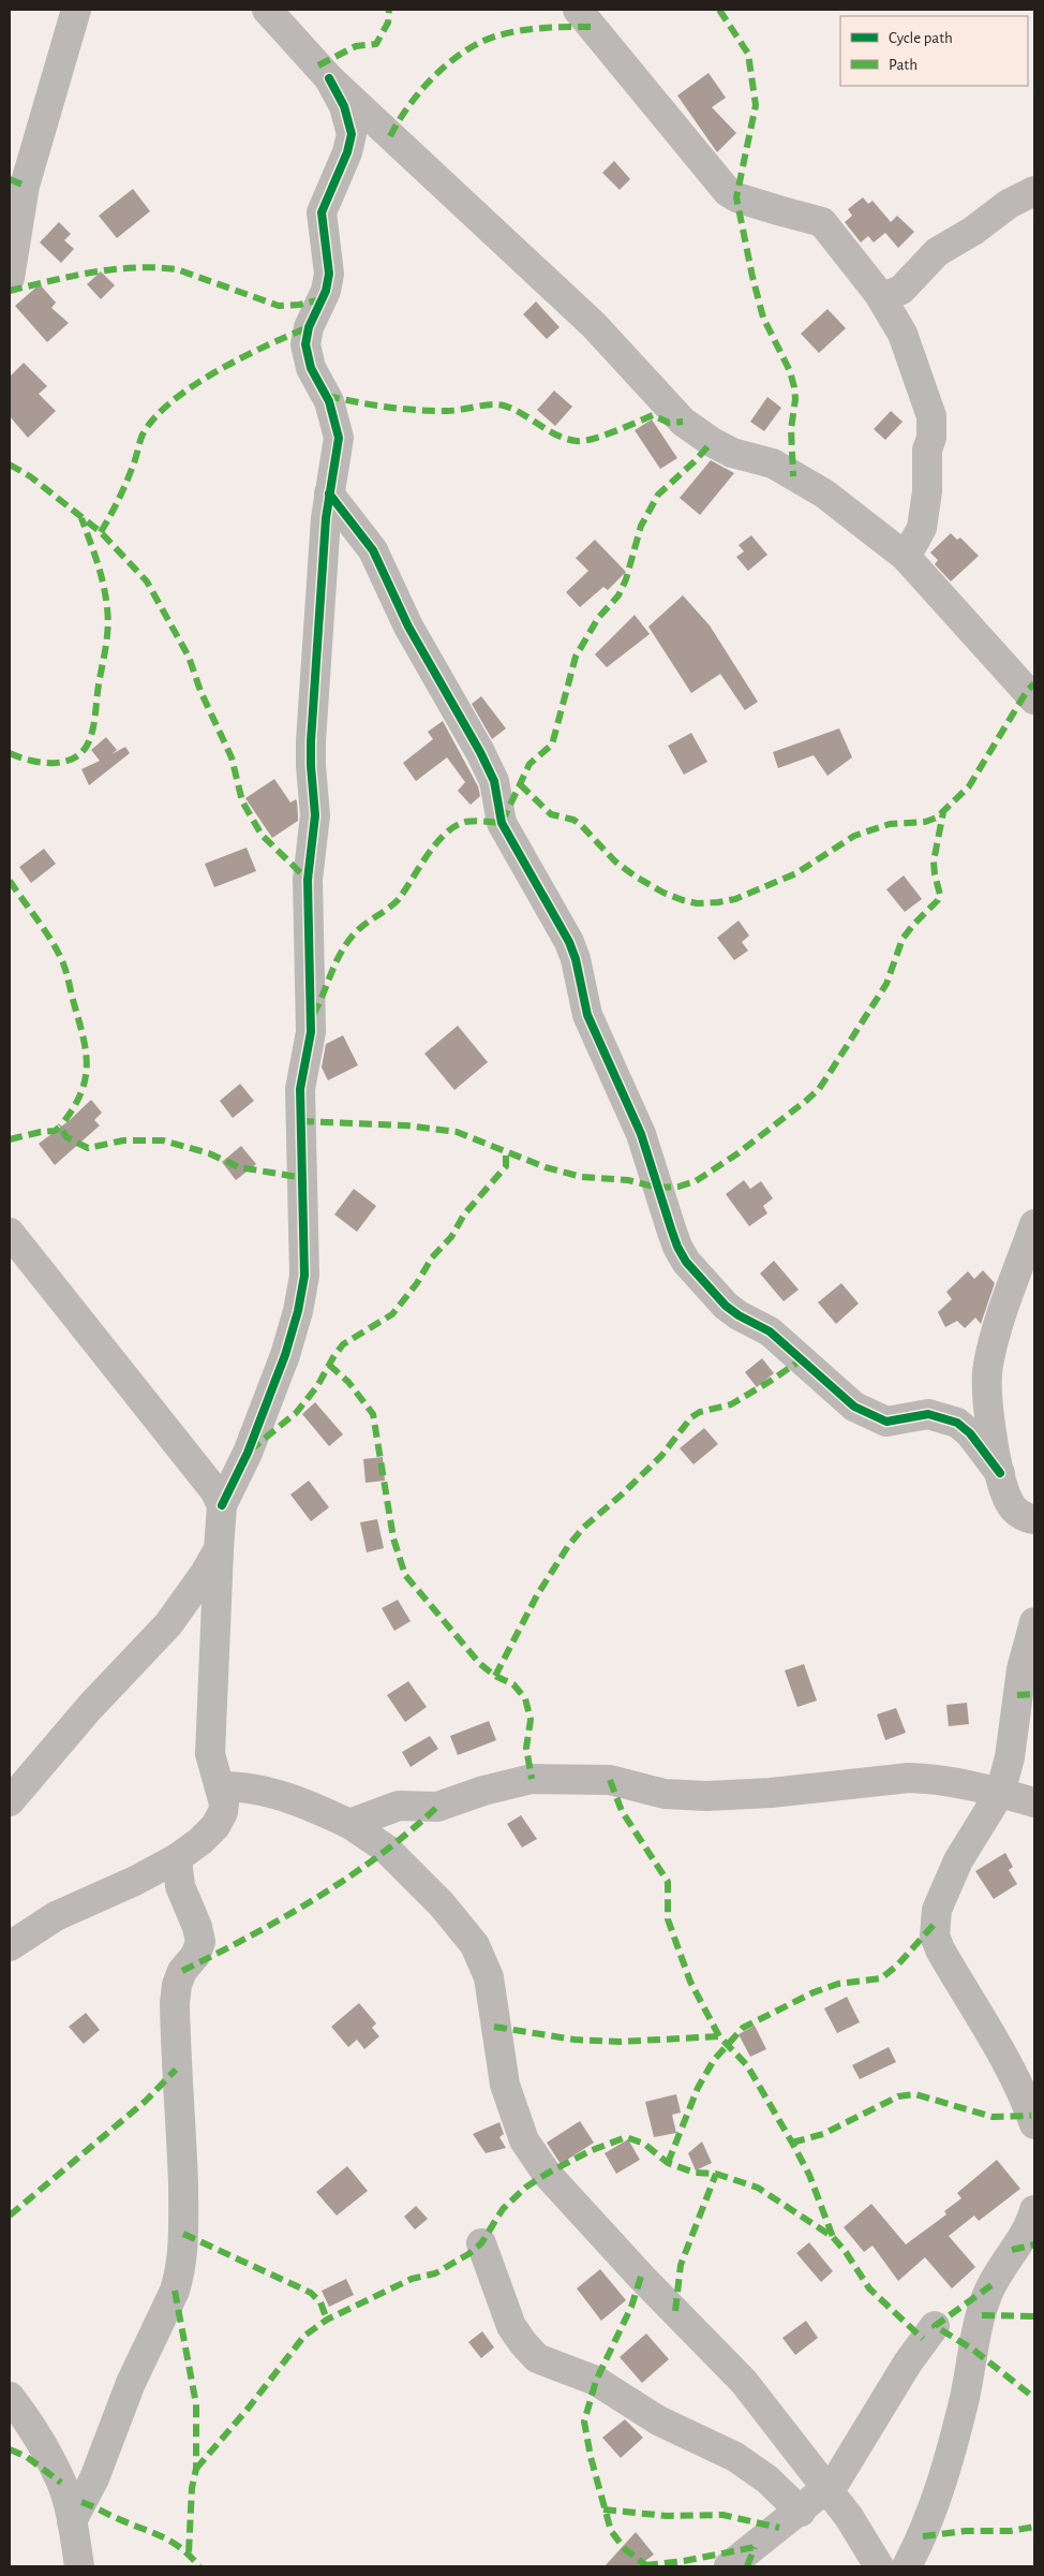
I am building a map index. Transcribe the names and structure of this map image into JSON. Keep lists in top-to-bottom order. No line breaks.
{"legend":["Cycle path","Path"]}
